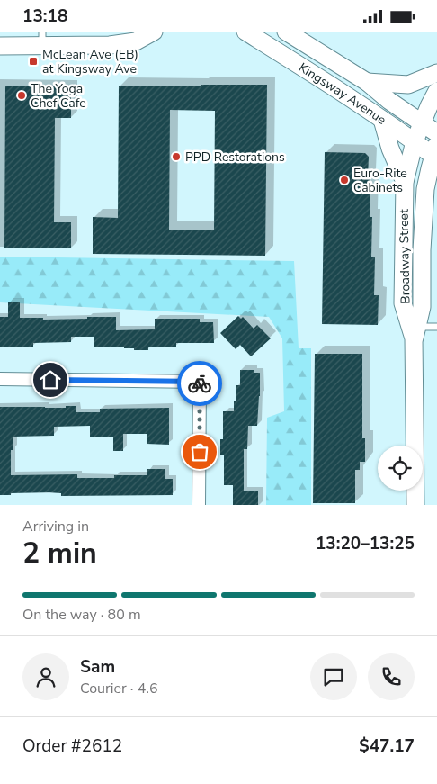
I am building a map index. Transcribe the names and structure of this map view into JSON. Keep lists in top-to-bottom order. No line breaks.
{"streets":{"main road":["Kingsway Avenue","Broadway Street"]},"crossings":[["Kingsway Avenue","Broadway Street"]],"places":{"transit":["McLean Ave (EB) at Kingsway Ave"],"other":["The Yoga Chef Cafe","PPD Restorations","Euro-Rite Cabinets"]},"page":{"status":"13:18","heading":["2 min","Arriving in","13:20–13:25"],"panel":["Sam","Courier · 4.6","Order #2612","$47.17"],"bar":"On the way · 80 m"}}
